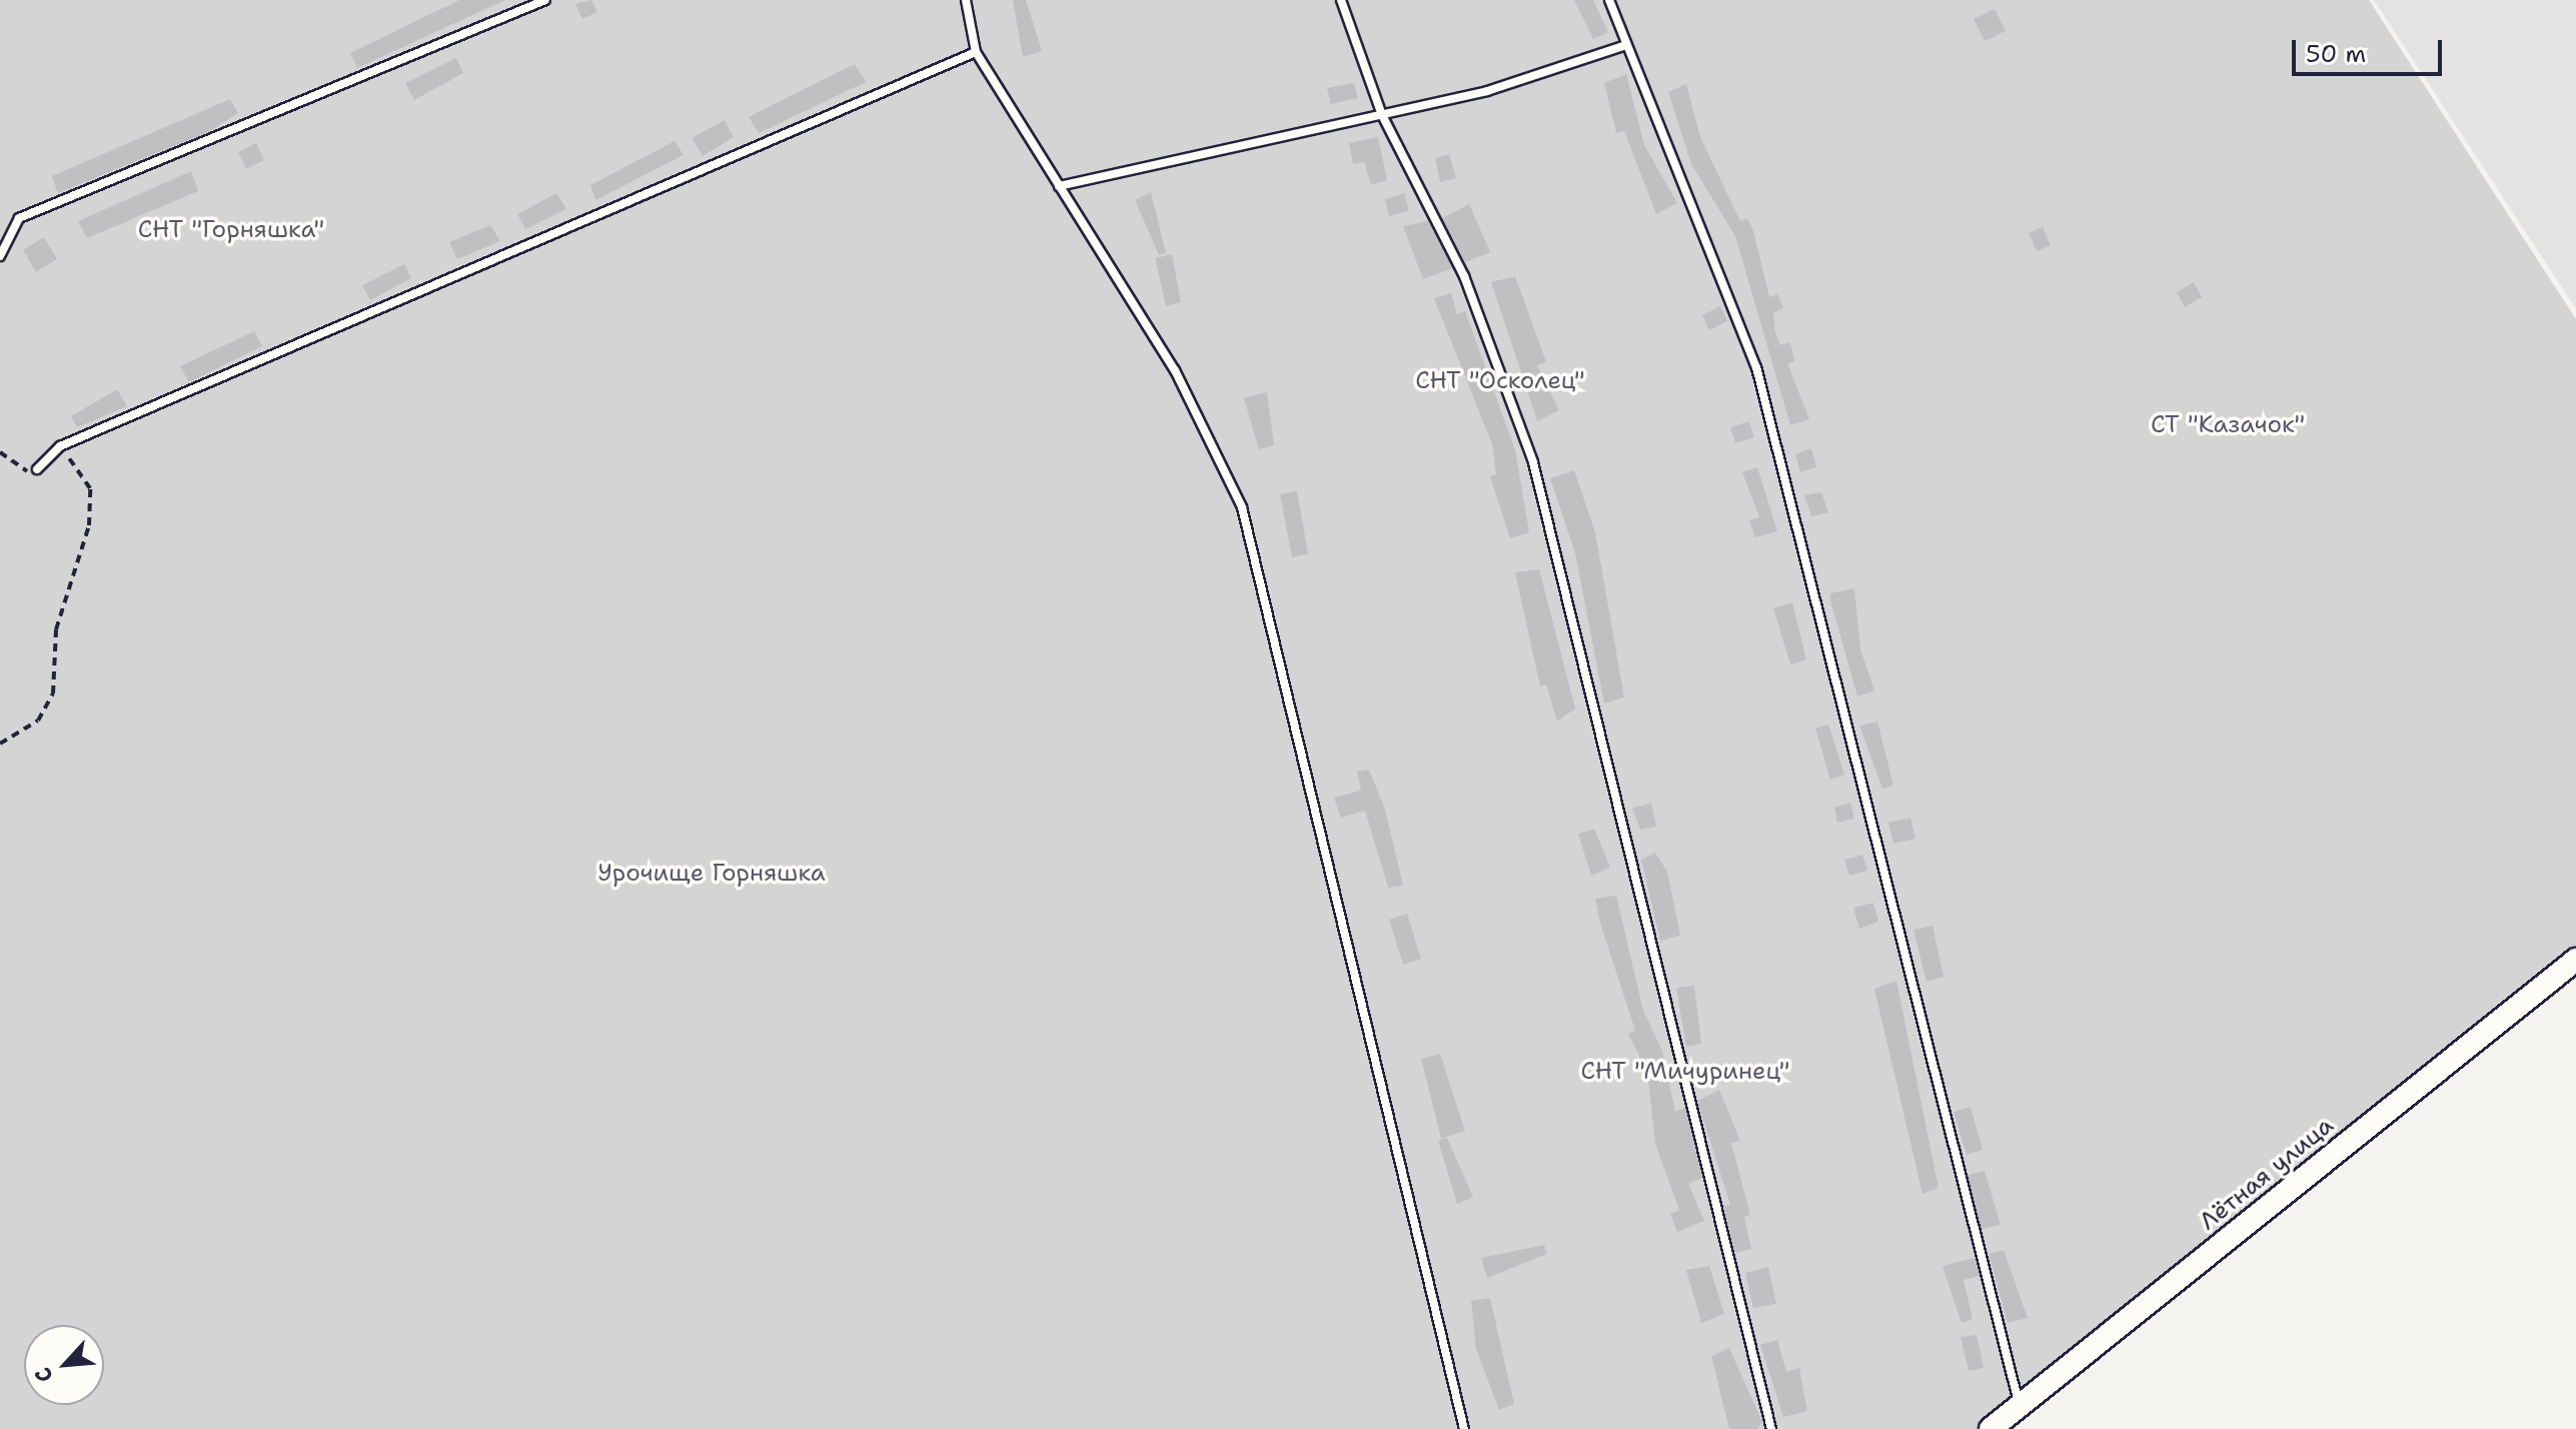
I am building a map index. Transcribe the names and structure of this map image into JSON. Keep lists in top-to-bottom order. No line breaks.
{"streets":{"street":["Лётная улица"]},"parks":["СНТ \"Горняшка\"","СНТ \"Осколец\"","СТ \"Казачок\"","Урочище Горняшка","СНТ \"Мичуринец\""],"scale_bar":"50 m","north":"bottom left"}
